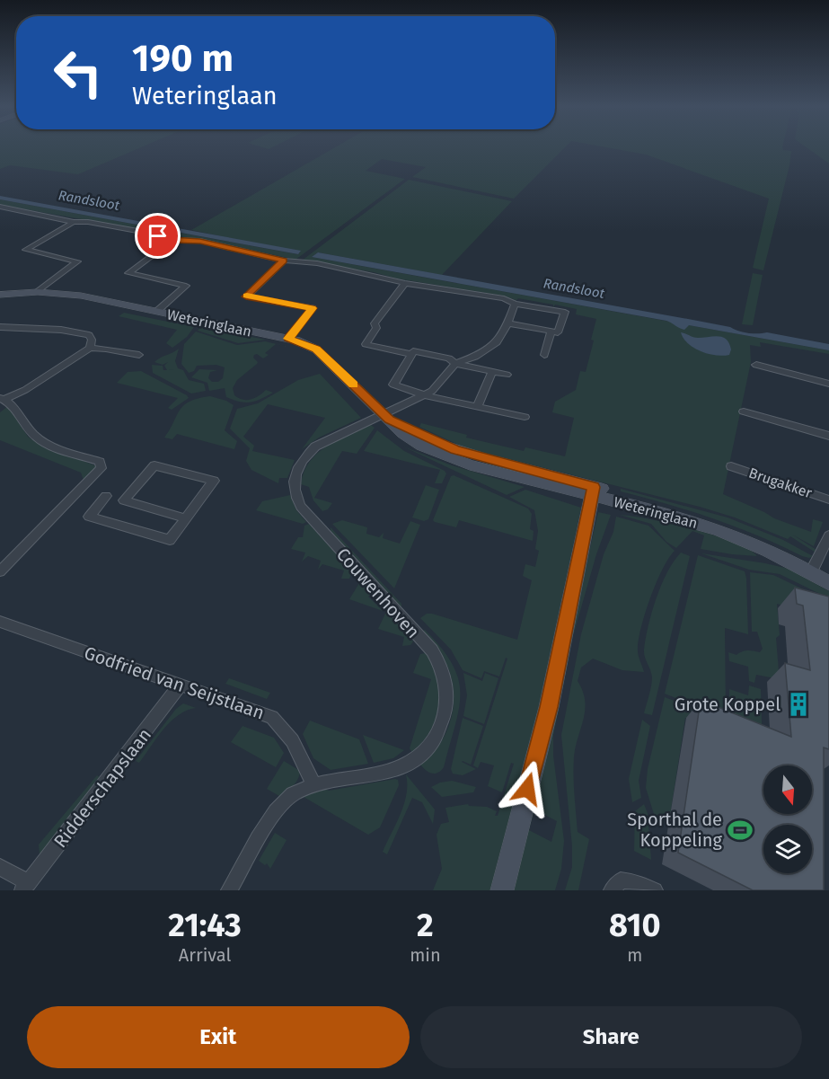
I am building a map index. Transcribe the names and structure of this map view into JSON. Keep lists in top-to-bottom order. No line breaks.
{"streets":{"street":["Weteringlaan","Brugakker","Couwenhoven","Godfried van Seijstlaan","Ridderschapslaan"]},"crossings":[["Weteringlaan","Couwenhoven"],["Couwenhoven","Godfried van Seijstlaan"],["Godfried van Seijstlaan","Ridderschapslaan"]],"water":["Randsloot"],"places":{"building":["Grote Koppel"],"sports":["Sporthal de Koppeling"]},"north":"bottom","page":{"turn":["190 m","Weteringlaan"],"eta":["21:43","Arrival","2","min","810","m"],"buttons":["Exit","Share"]}}
